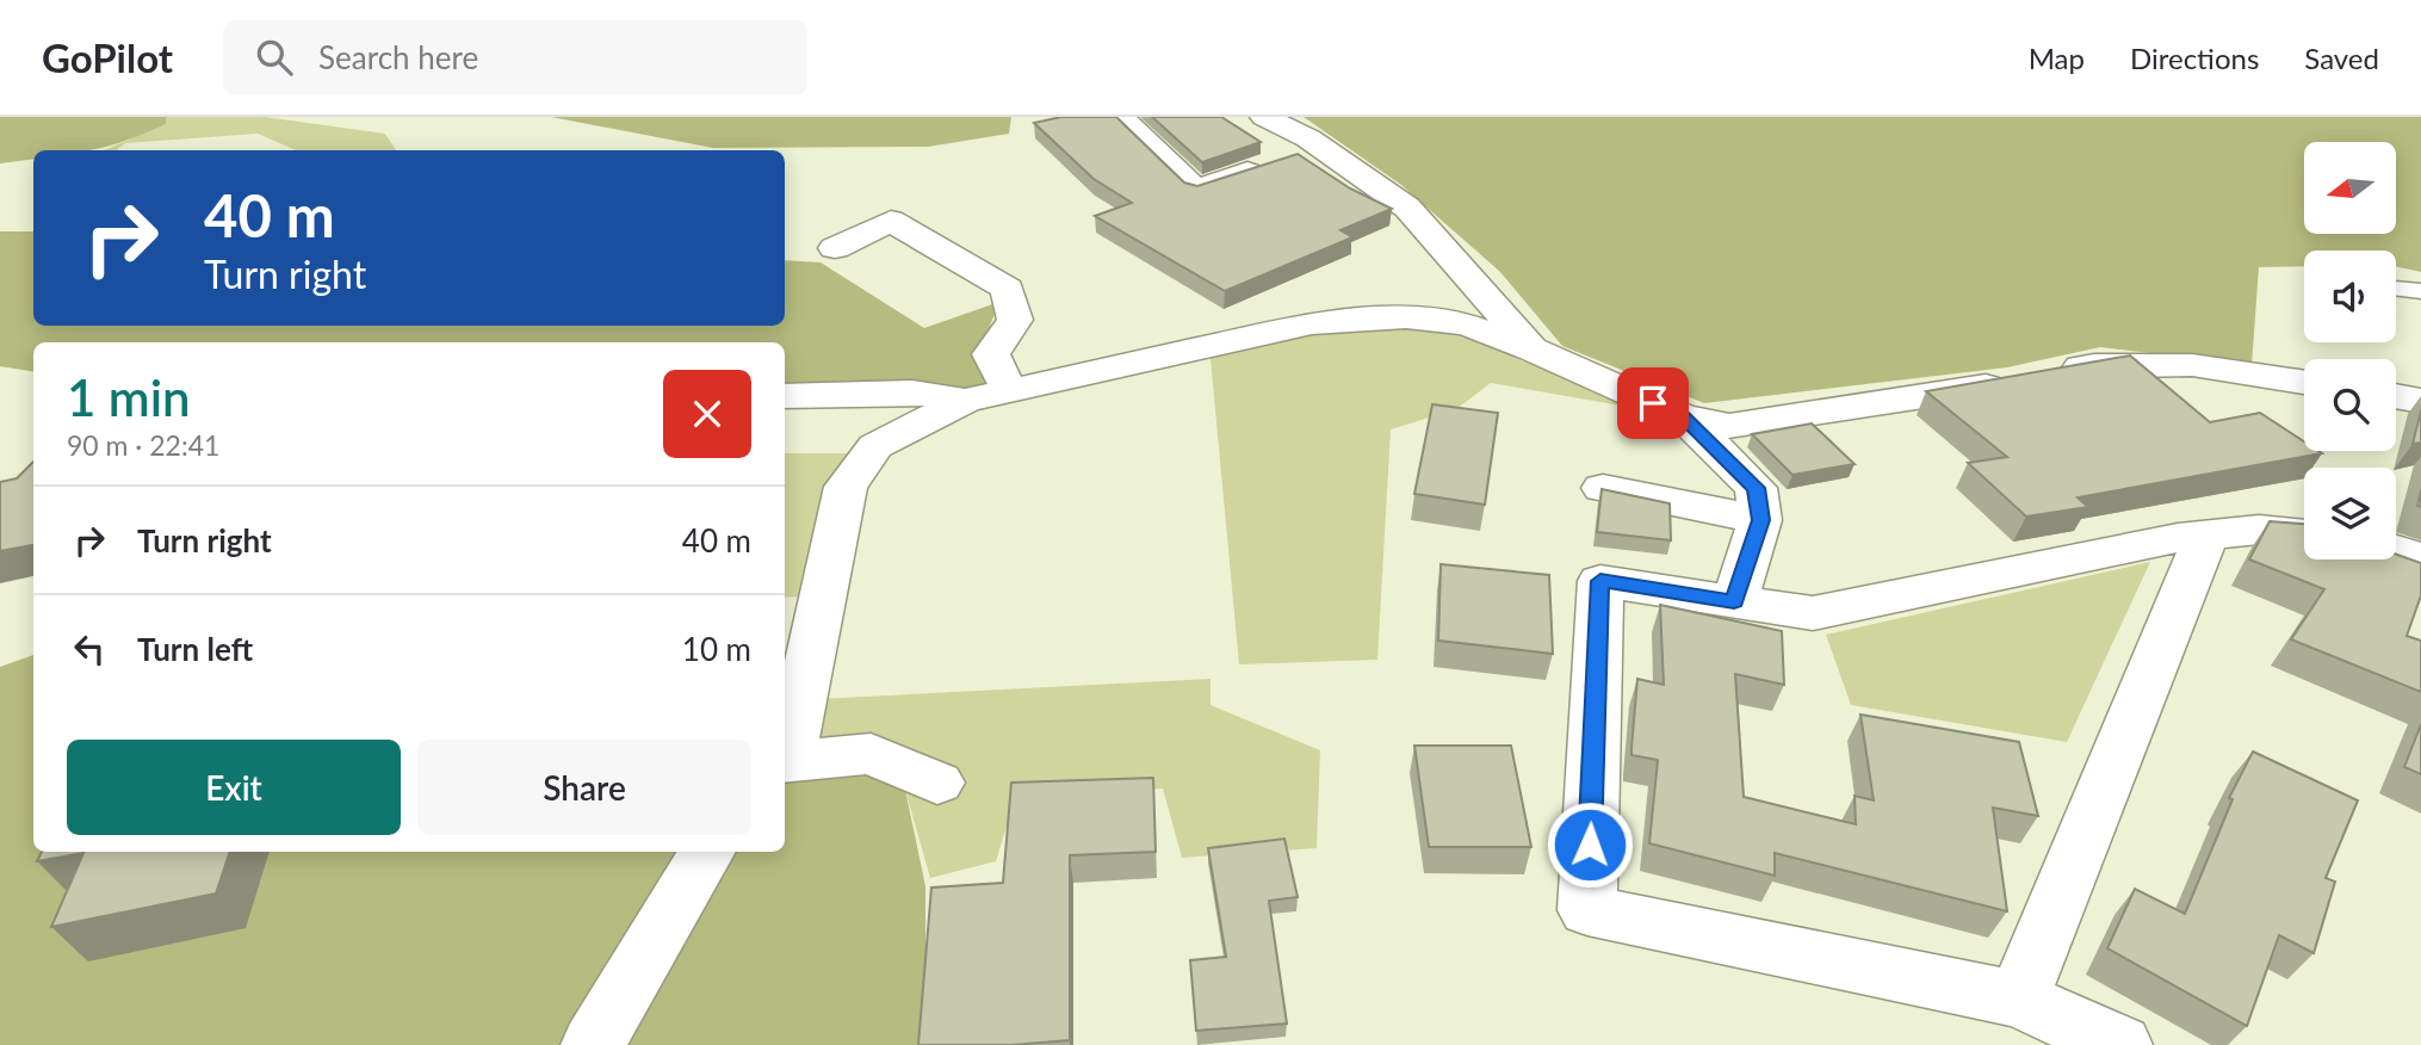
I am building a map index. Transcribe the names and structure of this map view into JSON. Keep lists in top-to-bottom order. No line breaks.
{"north":"left","page":{"header":"GoPilot","search":"Search here","nav":["Map","Directions","Saved"],"turn":["40 m","Turn right"],"heading":["1 min","90 m · 22:41"],"list":[{"name":"Turn right","value":"40 m"},{"name":"Turn left","value":"10 m"}],"buttons":["Exit","Share"]}}
